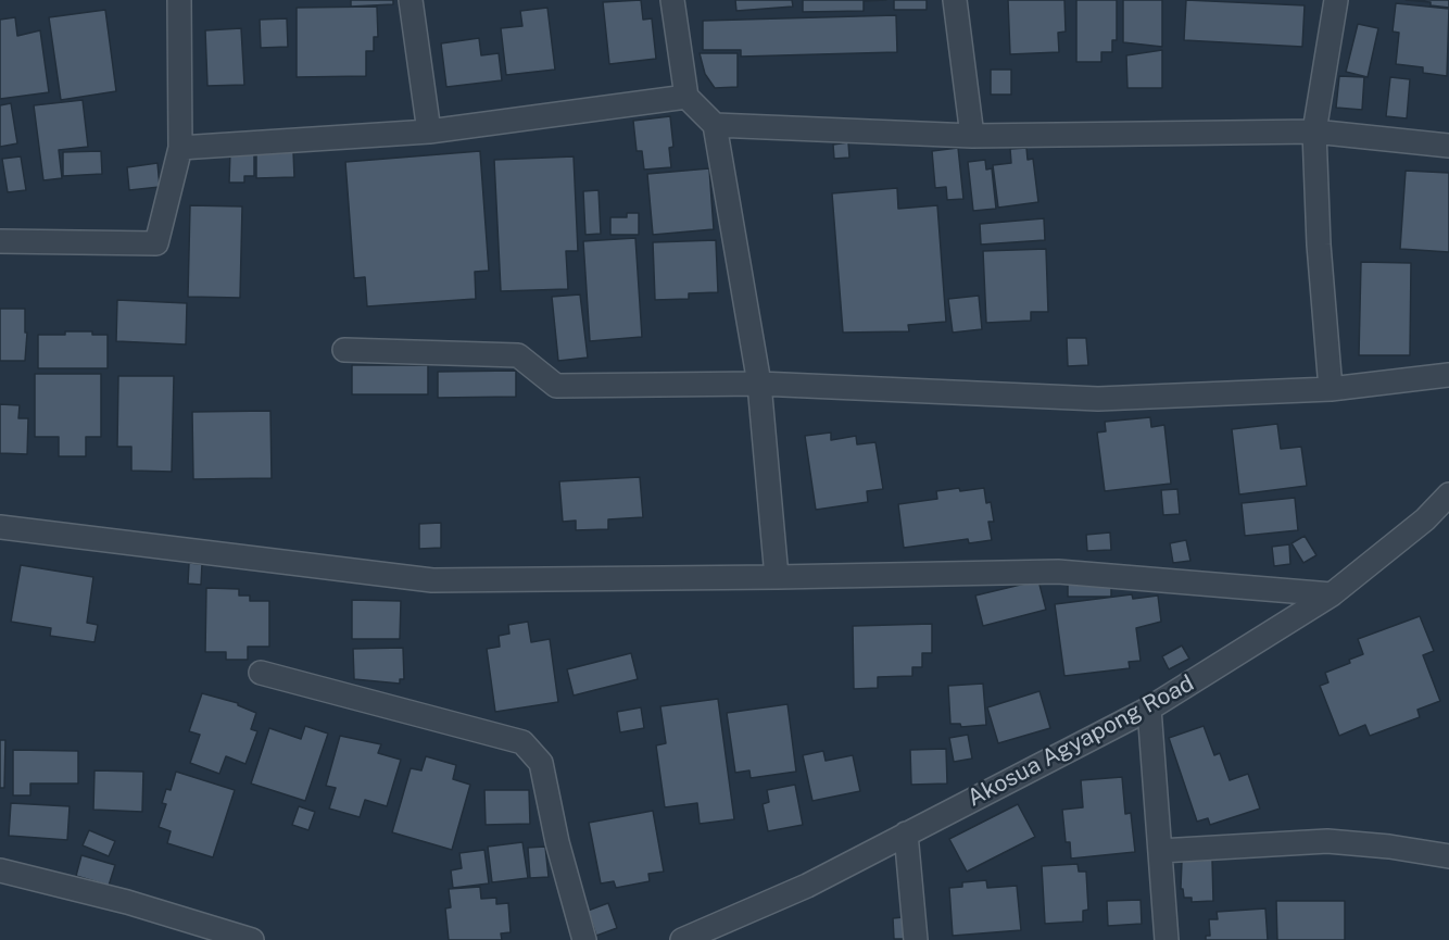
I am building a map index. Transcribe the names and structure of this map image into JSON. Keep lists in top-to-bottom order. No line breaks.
{"streets":{"street":["Akosua Agyapong Road"]}}
